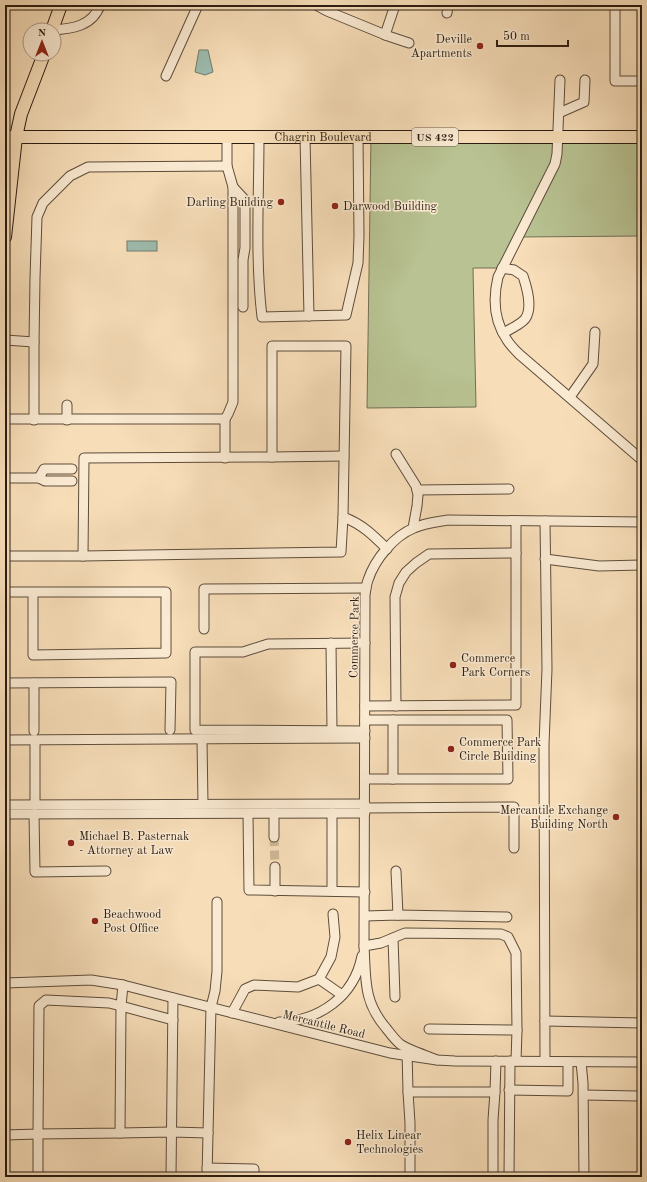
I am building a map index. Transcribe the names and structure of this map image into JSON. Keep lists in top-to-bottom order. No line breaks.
{"streets":{"main road":["Chagrin Boulevard","US 422"],"street":["Commerce Park","Mercantile Road"]},"crossings":[["Commerce Park","Mercantile Road"]],"places":["Deville Apartments","Darling Building","Darwood Building","Commerce Park Corners","Commerce Park Circle Building","Mercantile Exchange Building North","Michael B. Pasternak - Attorney at Law","Beachwood Post Office","Helix Linear Technologies"],"scale_bar":"50 m","north":"top"}
